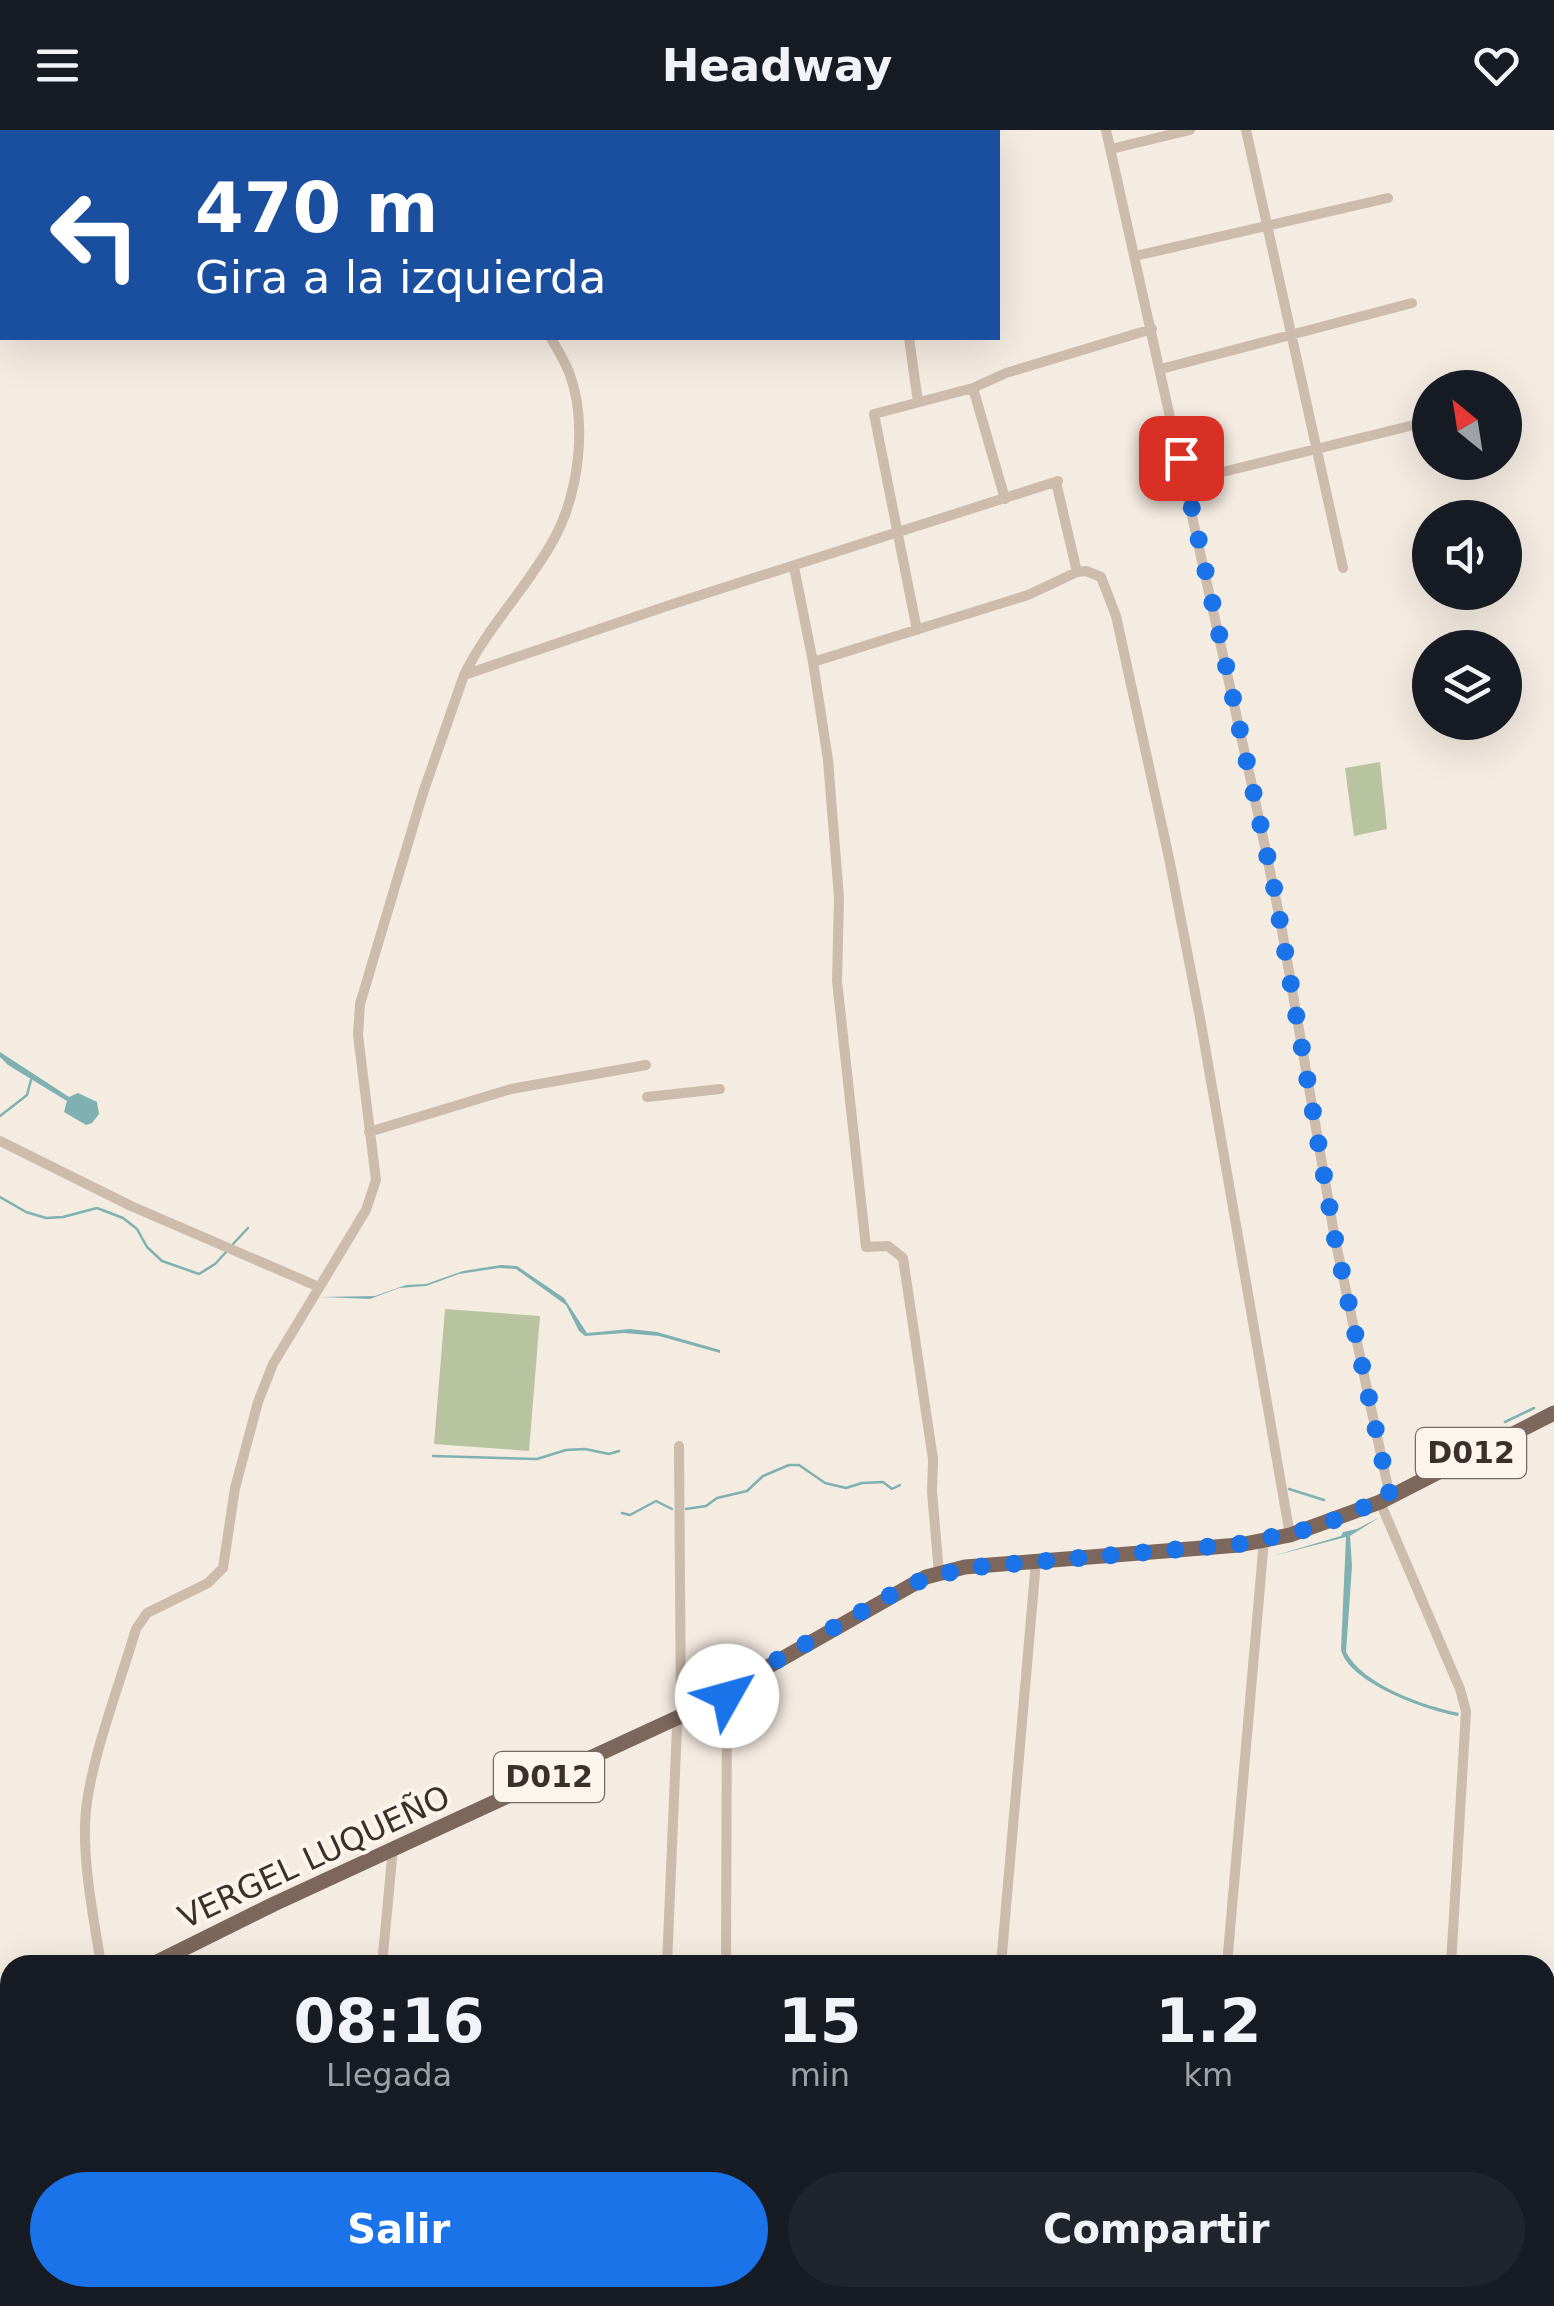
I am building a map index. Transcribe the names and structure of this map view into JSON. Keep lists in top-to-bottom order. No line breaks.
{"streets":{"main road":["D012","VERGEL LUQUEÑO"]},"north":"top left","page":{"header":"Headway","turn":["470 m","Gira a la izquierda"],"eta":["08:16","Llegada","15","min","1.2","km"],"buttons":["Salir","Compartir"]}}
